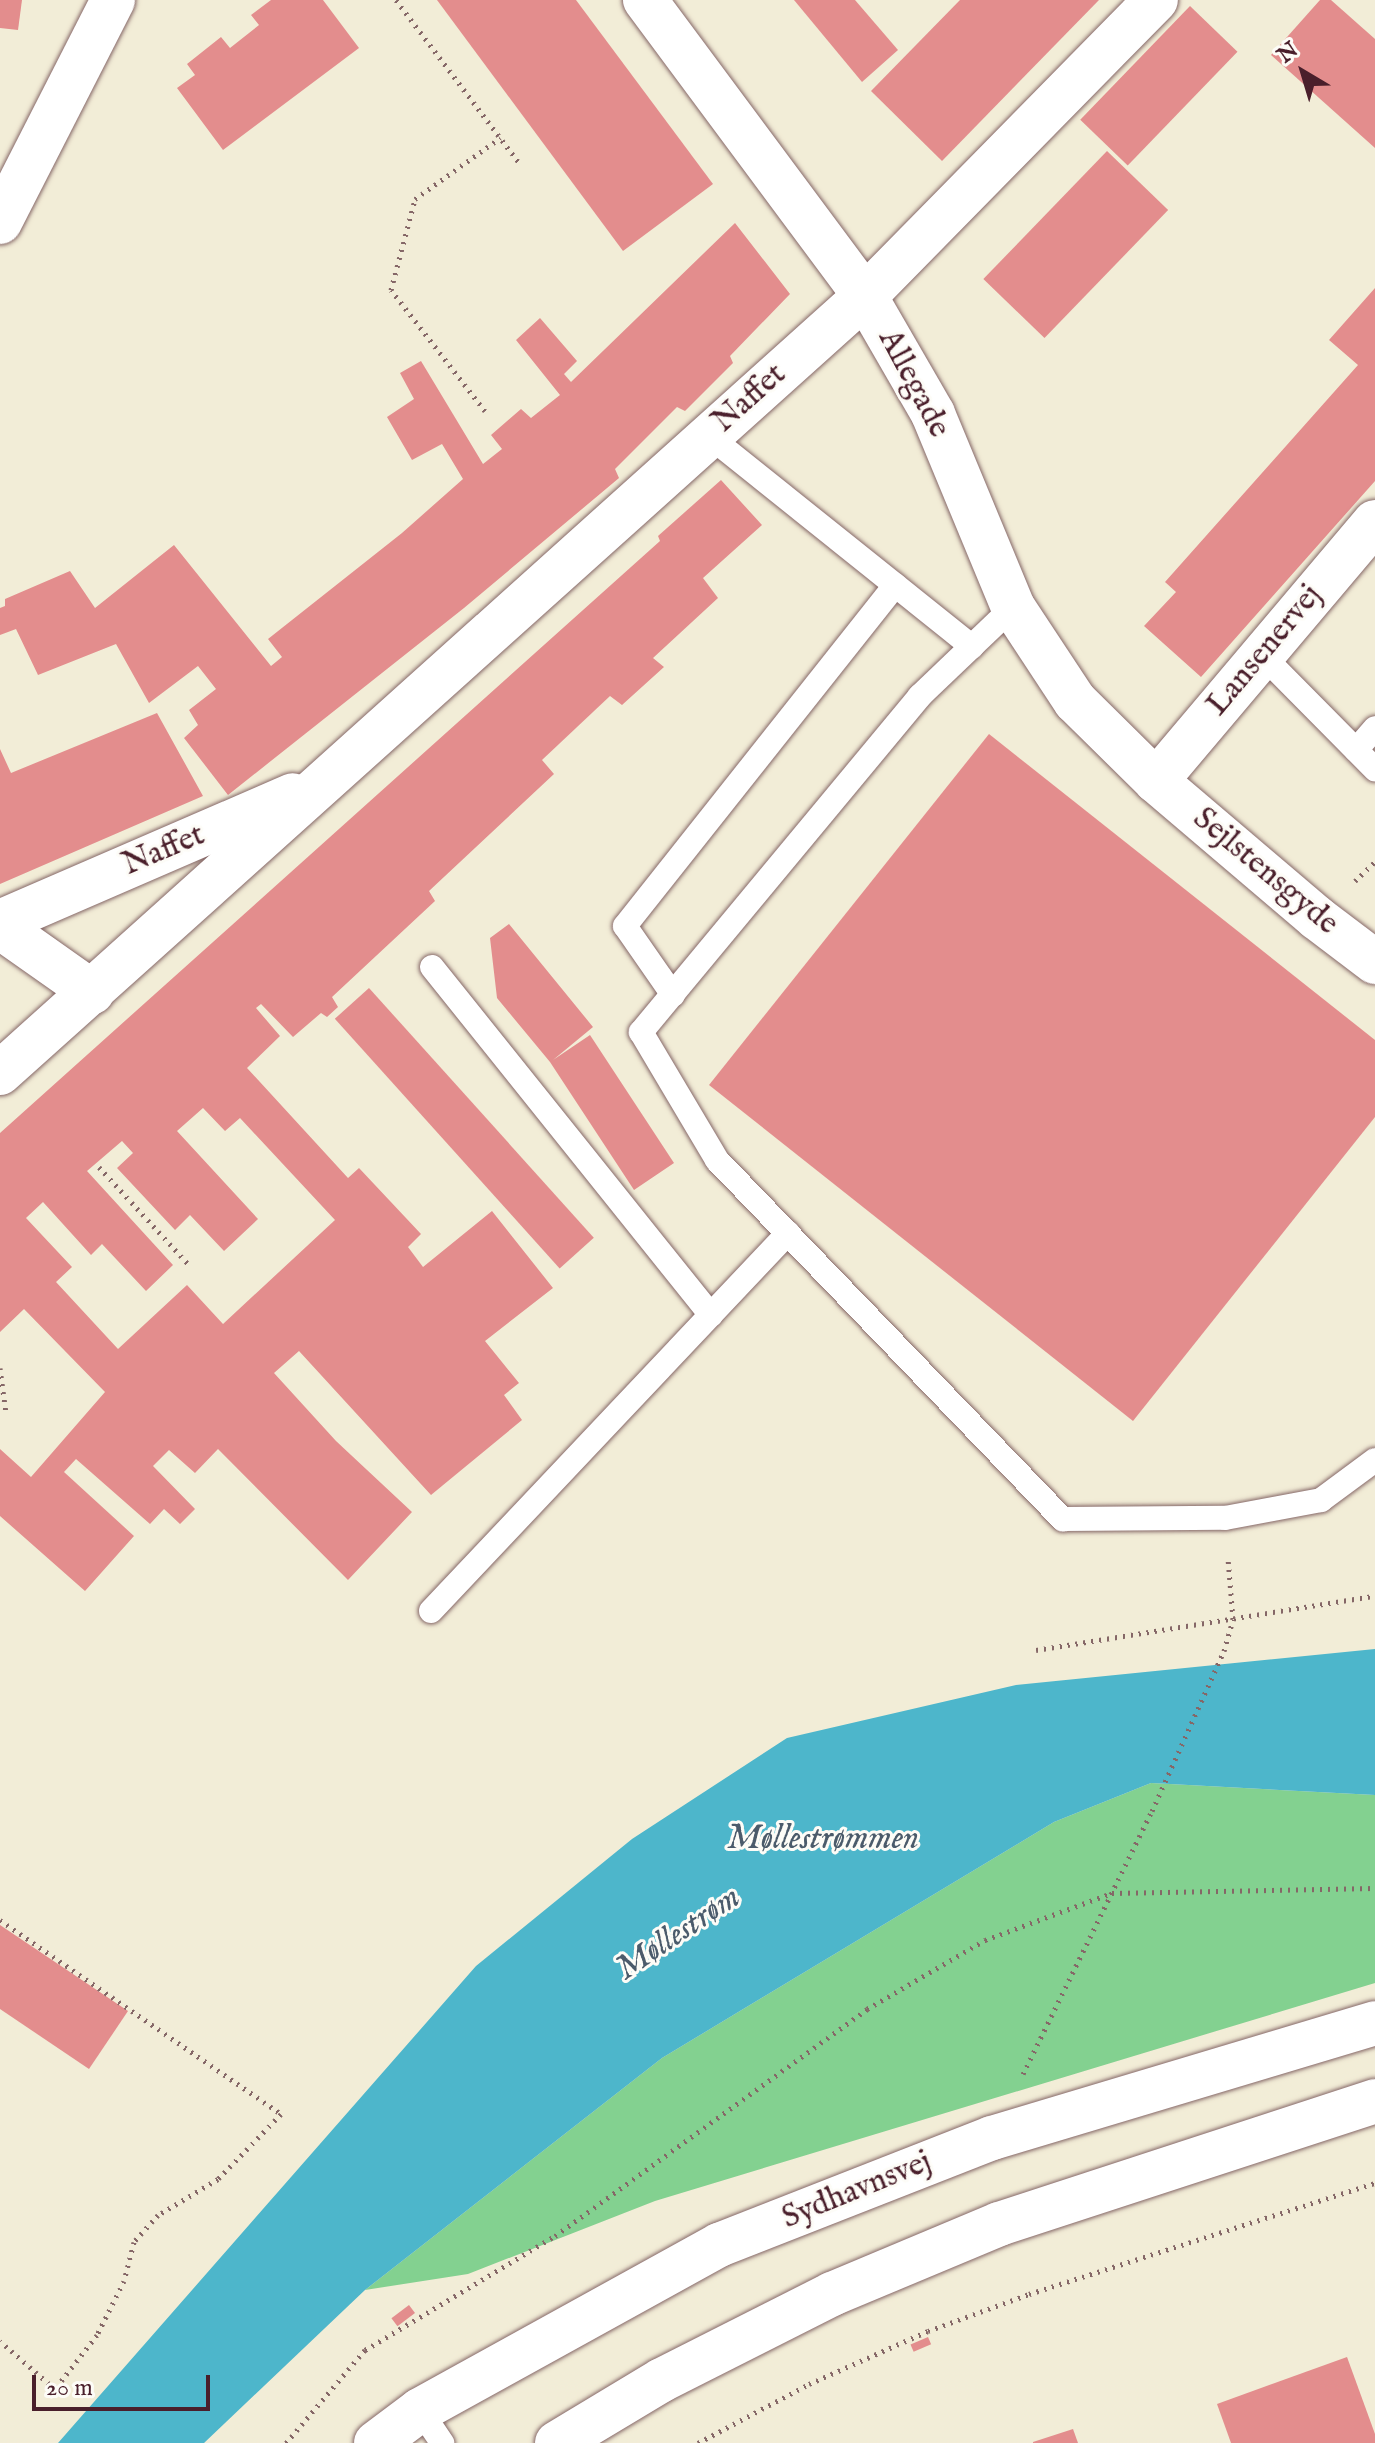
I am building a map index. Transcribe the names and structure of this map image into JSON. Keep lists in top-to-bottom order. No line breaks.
{"streets":{"street":["Allegade","Naffet","Lansenervej","Sejlstensgyde","Sydhavnsvej"]},"crossings":[["Allegade","Naffet"],["Allegade","Lansenervej"],["Allegade","Sejlstensgyde"],["Lansenervej","Sejlstensgyde"]],"water":["Møllestrømmen","Møllestrøm"],"scale_bar":"20 m","north":"top left"}
